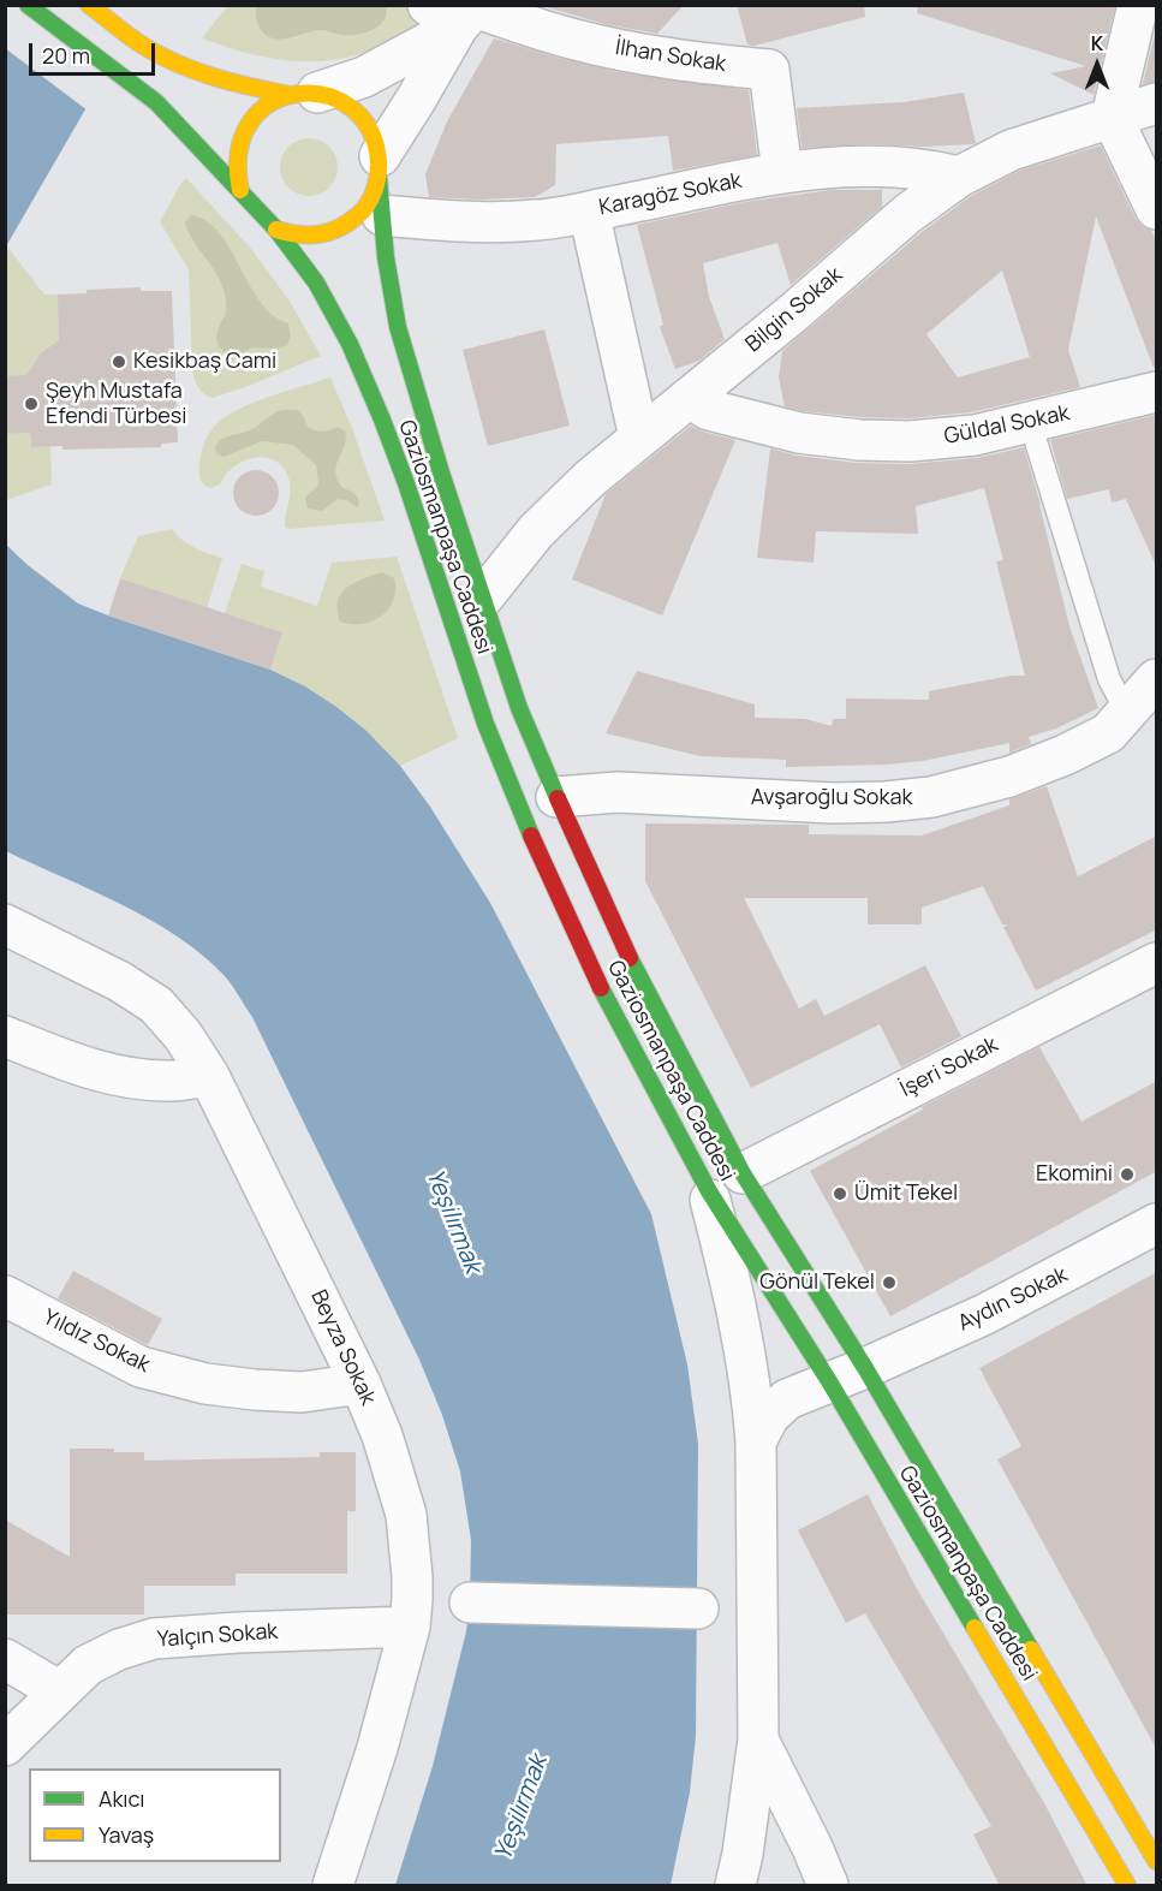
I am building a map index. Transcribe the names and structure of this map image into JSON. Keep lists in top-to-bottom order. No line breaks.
{"streets":{"main road":["Gaziosmanpaşa Caddesi"],"street":["İlhan Sokak","Karagöz Sokak","Bilgin Sokak","Güldal Sokak","Avşaroğlu Sokak","İşeri Sokak","Aydın Sokak","Yıldız Sokak","Beyza Sokak","Yalçın Sokak"]},"crossings":[["İlhan Sokak","Karagöz Sokak"],["Karagöz Sokak","Bilgin Sokak"],["Karagöz Sokak","Gaziosmanpaşa Caddesi"],["Bilgin Sokak","Güldal Sokak"],["Bilgin Sokak","Gaziosmanpaşa Caddesi"],["Gaziosmanpaşa Caddesi","Avşaroğlu Sokak"],["Gaziosmanpaşa Caddesi","İşeri Sokak"],["Gaziosmanpaşa Caddesi","Aydın Sokak"],["Yıldız Sokak","Beyza Sokak"],["Beyza Sokak","Yalçın Sokak"]],"water":["Yeşilırmak"],"places":["Kesikbaş Cami","Şeyh Mustafa Efendi Türbesi","Ekomini","Ümit Tekel","Gönül Tekel"],"legend":["Akıcı","Yavaş"],"scale_bar":"20 m","north":"top"}
